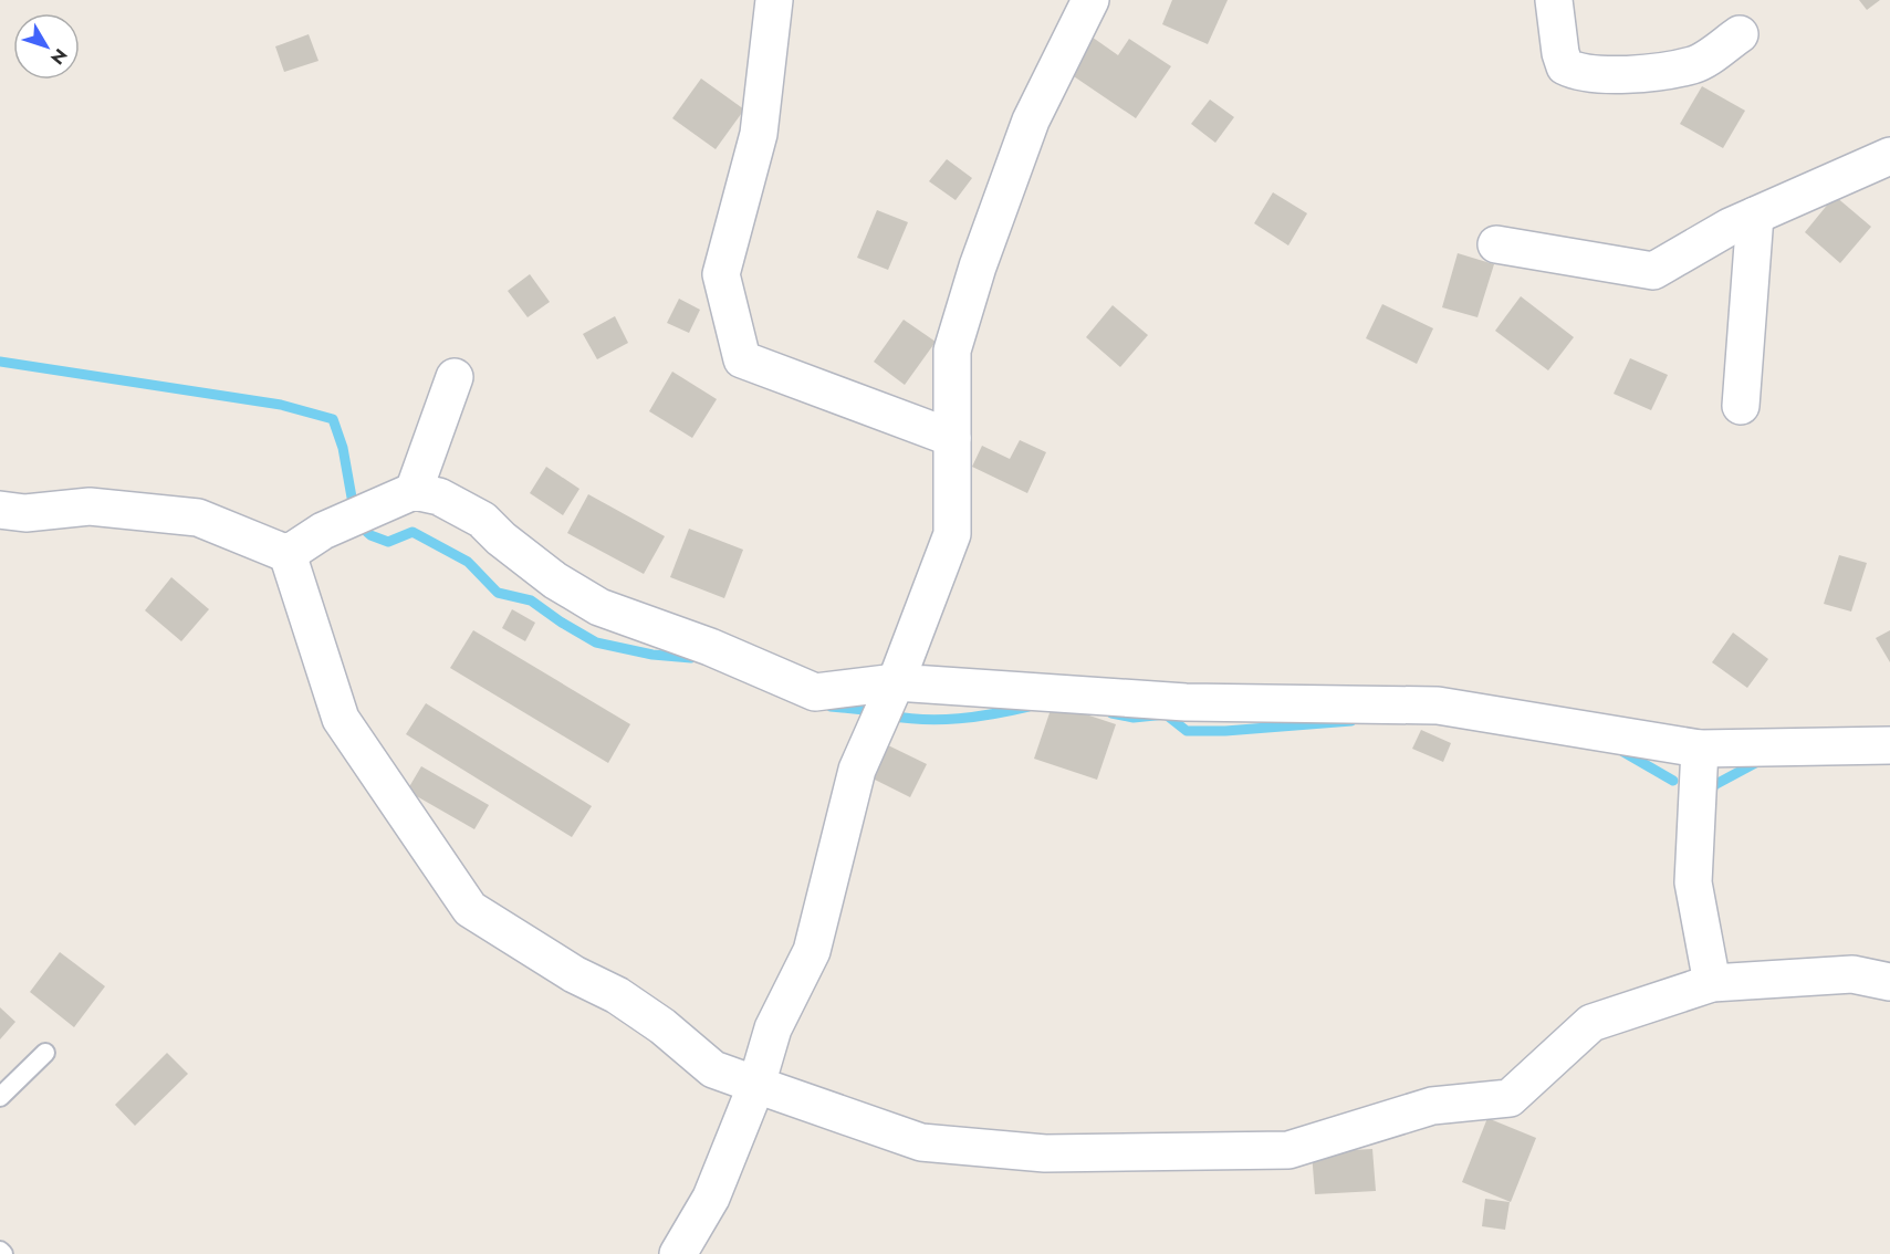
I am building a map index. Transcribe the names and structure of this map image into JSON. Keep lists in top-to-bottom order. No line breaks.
{"north":"bottom right"}
